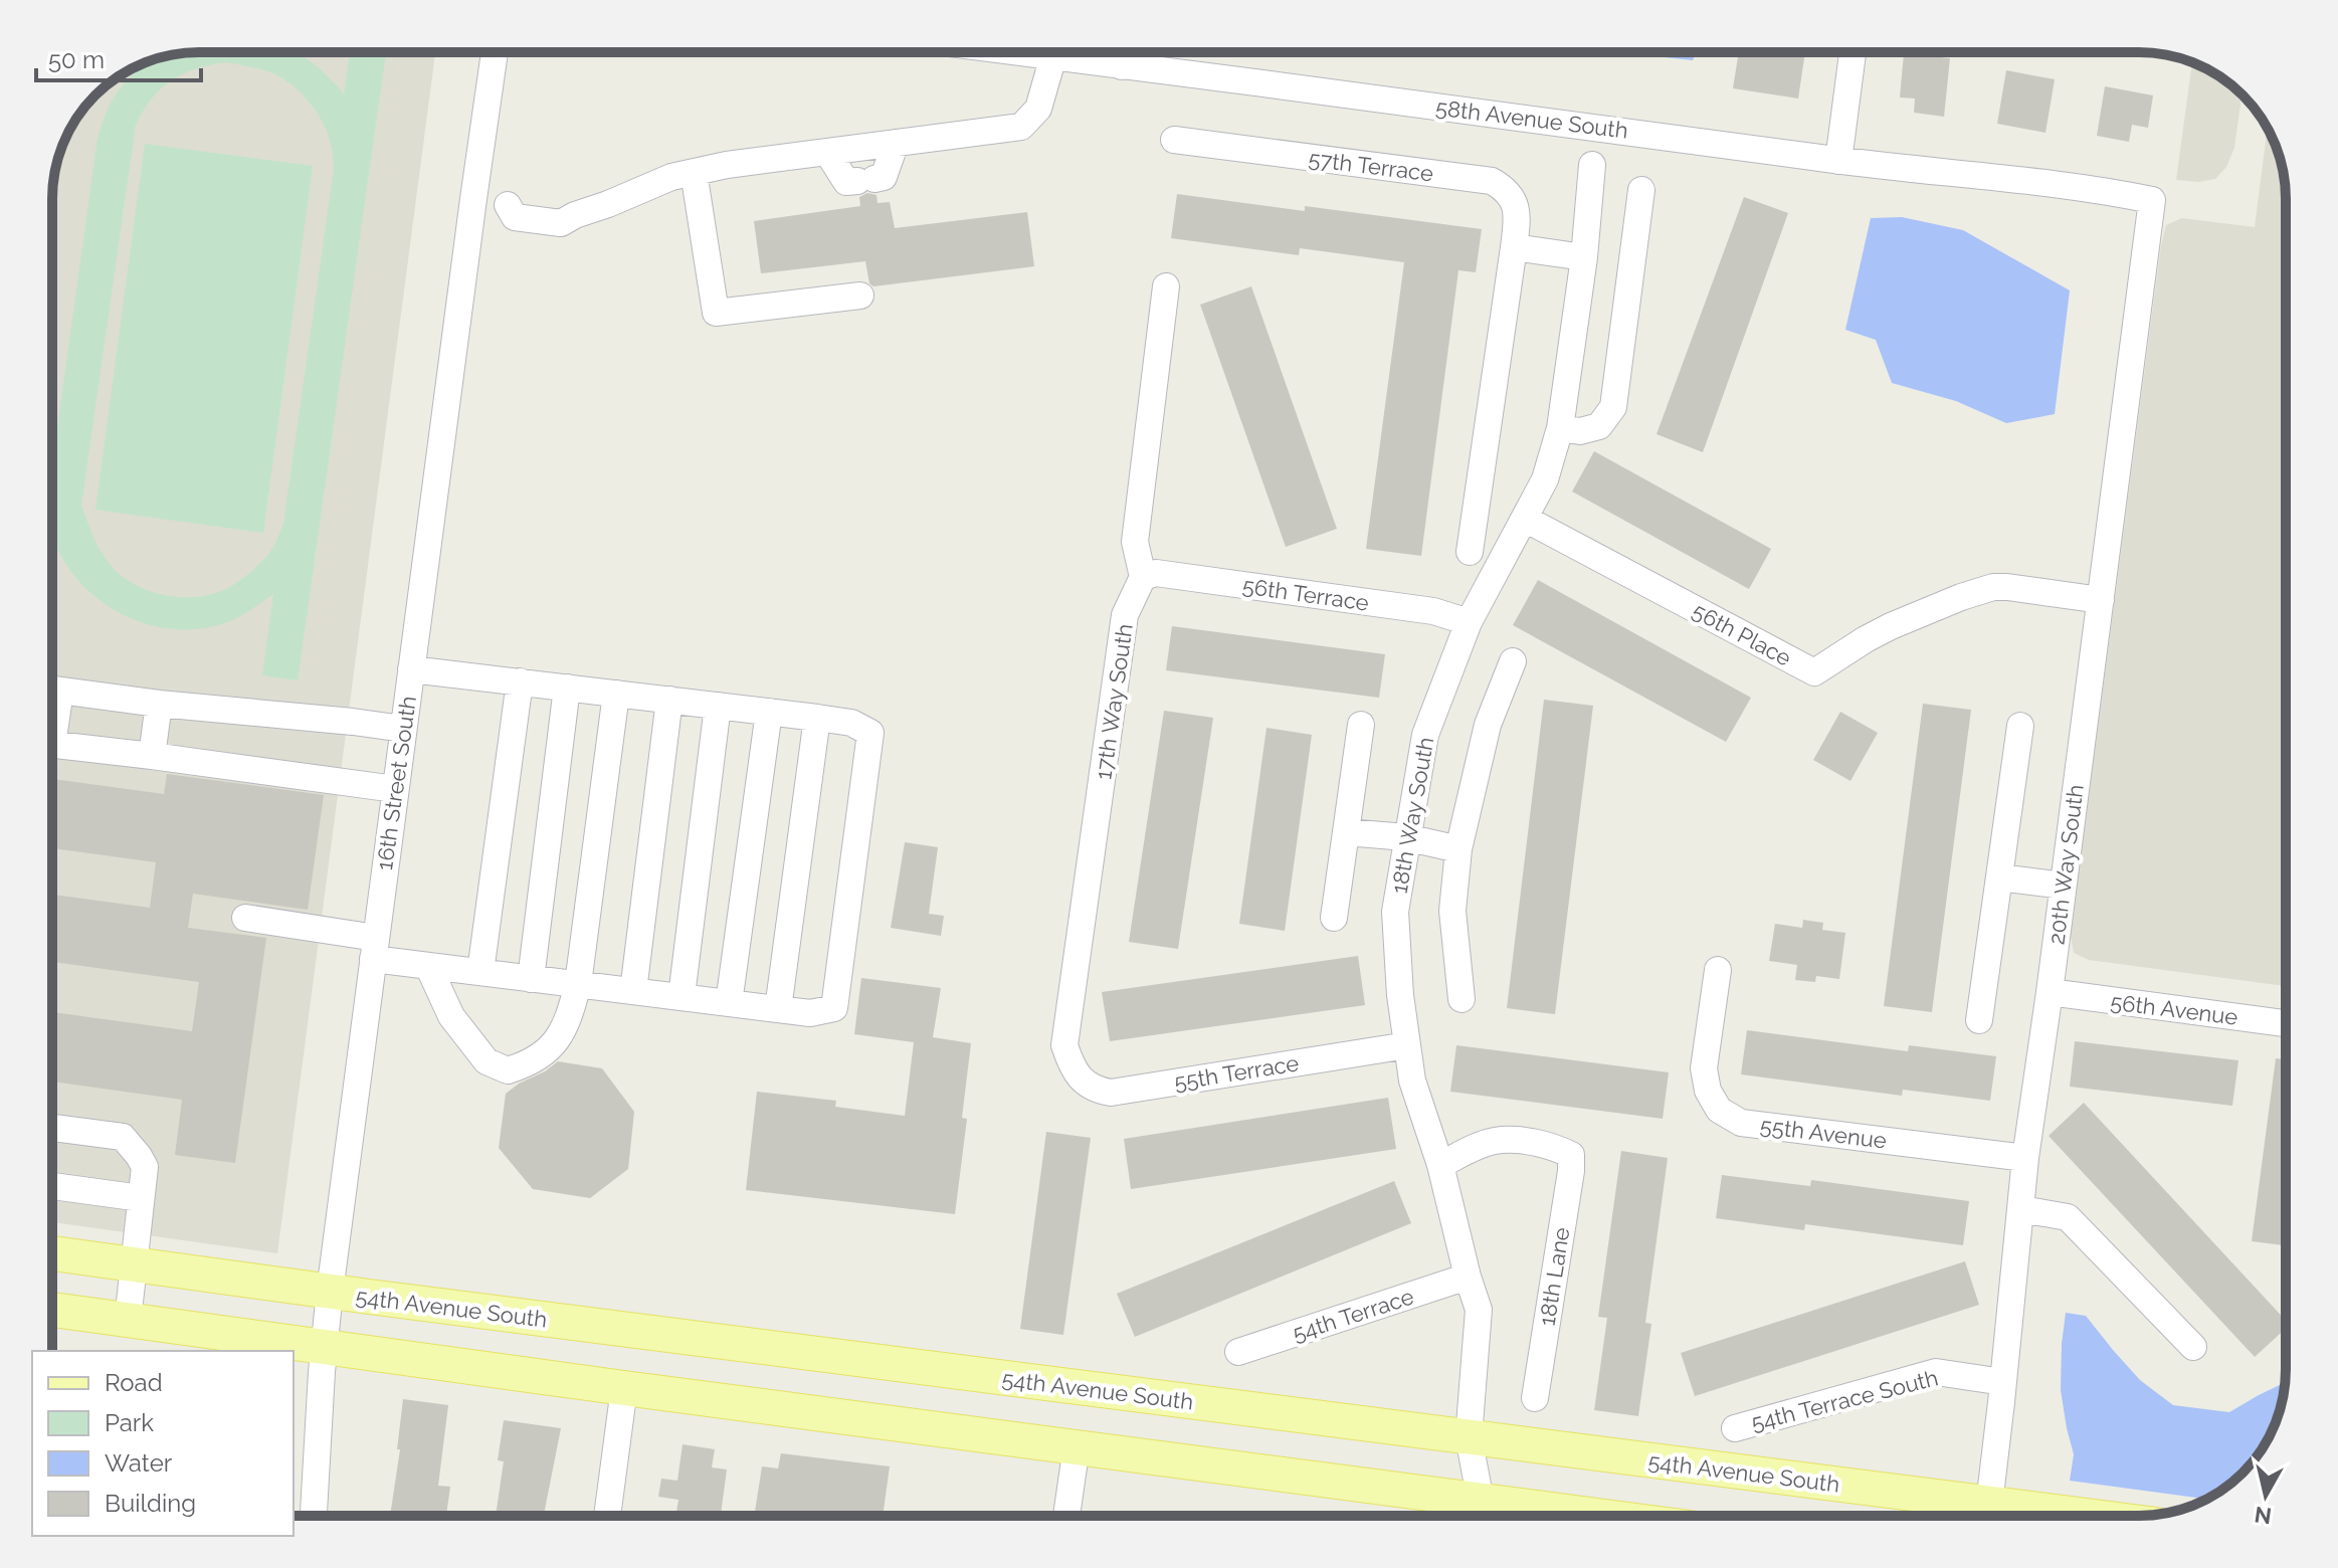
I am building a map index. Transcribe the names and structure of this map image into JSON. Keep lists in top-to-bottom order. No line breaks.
{"streets":{"main road":["54th Avenue South"],"street":["58th Avenue South","57th Terrace","56th Terrace","56th Place","17th Way South","16th Street South","18th Way South","20th Way South","56th Avenue","55th Terrace","55th Avenue","18th Lane","54th Terrace","54th Terrace South"]},"crossings":[["58th Avenue South","20th Way South"],["56th Terrace","17th Way South"],["56th Terrace","18th Way South"],["56th Place","18th Way South"],["56th Place","20th Way South"],["17th Way South","55th Terrace"],["16th Street South","54th Avenue South"],["18th Way South","55th Terrace"],["18th Way South","18th Lane"],["18th Way South","54th Avenue South"],["18th Way South","54th Terrace"],["20th Way South","56th Avenue"],["20th Way South","55th Avenue"],["20th Way South","54th Terrace South"]],"legend":["Road","Park","Water","Building"],"scale_bar":"50 m","north":"bottom"}
